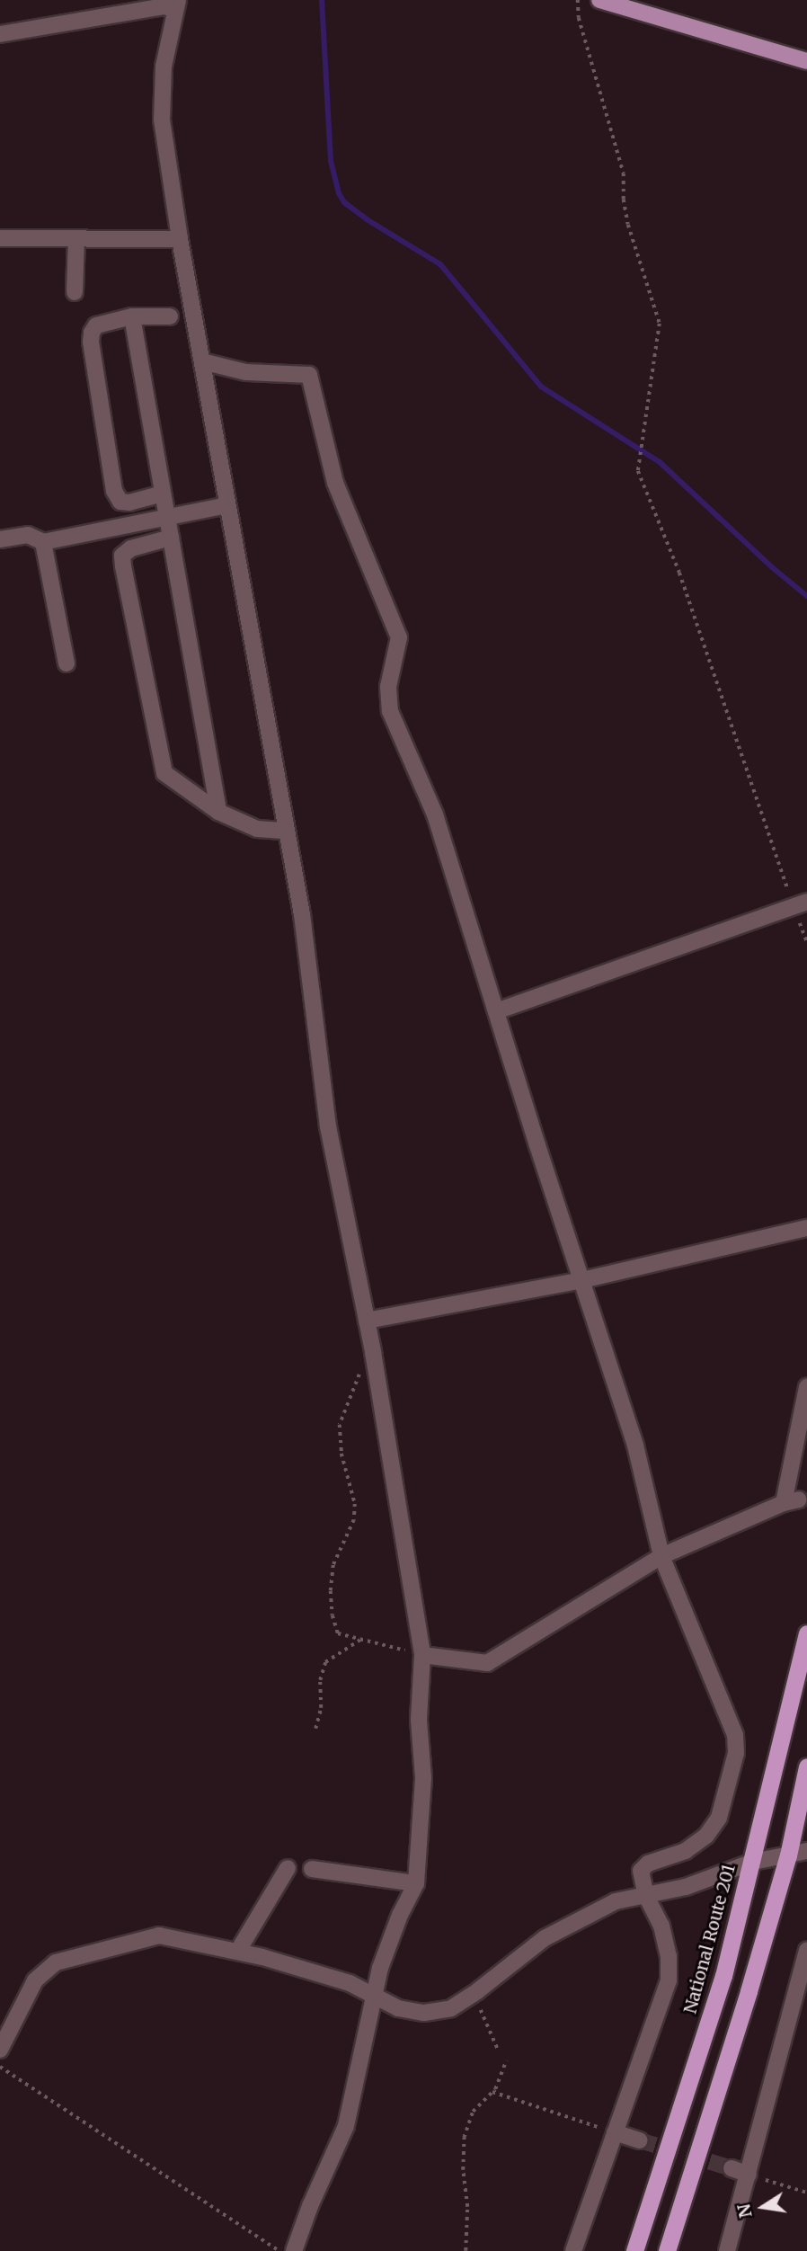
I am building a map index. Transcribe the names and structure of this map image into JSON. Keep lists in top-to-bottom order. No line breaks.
{"streets":{"highway":["National Route 201"]},"north":"left"}
